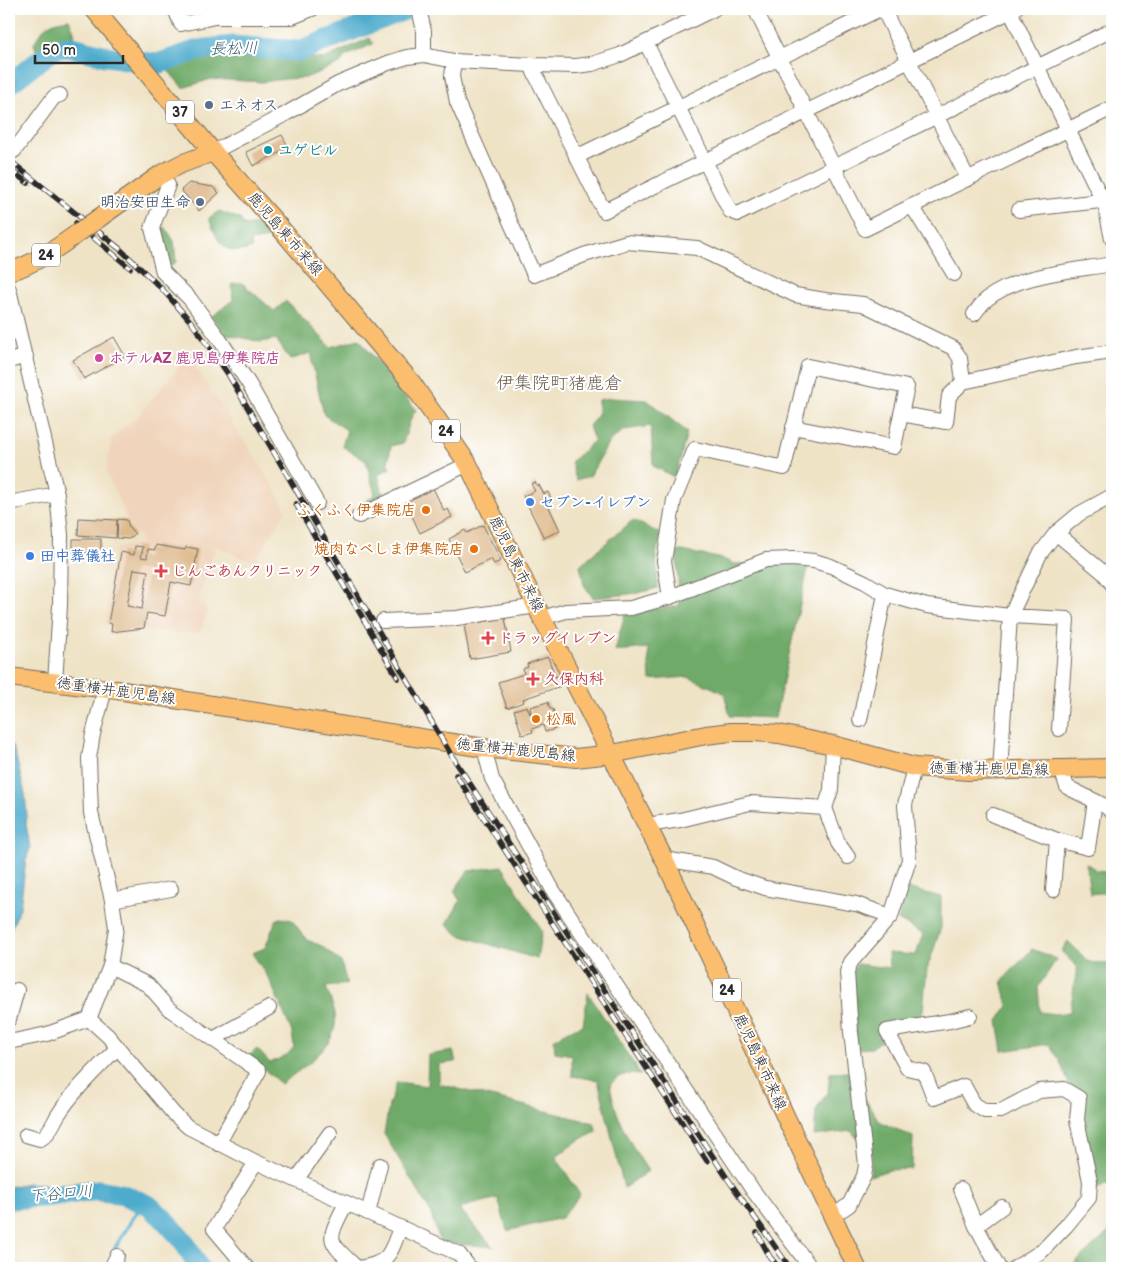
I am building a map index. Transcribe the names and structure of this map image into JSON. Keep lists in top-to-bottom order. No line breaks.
{"streets":{"main road":["37","鹿児島東市来線","24","徳重横井鹿児島線"]},"crossings":[["37","鹿児島東市来線"],["37","24"],["鹿児島東市来線","24"],["鹿児島東市来線","徳重横井鹿児島線"]],"districts":["伊集院町猪鹿倉"],"water":["長松川","下谷口川"],"places":{"other":["エネオス","ユゲビル","明治安田生命","ホテルAZ 鹿児島伊集院店","セブン-イレブン","ふくふく伊集院店","焼肉なべしま伊集院店","田中葬儀社","松風"],"health":["じんごあんクリニック","ドラッグイレブン","久保内科"]},"scale_bar":"50 m"}
